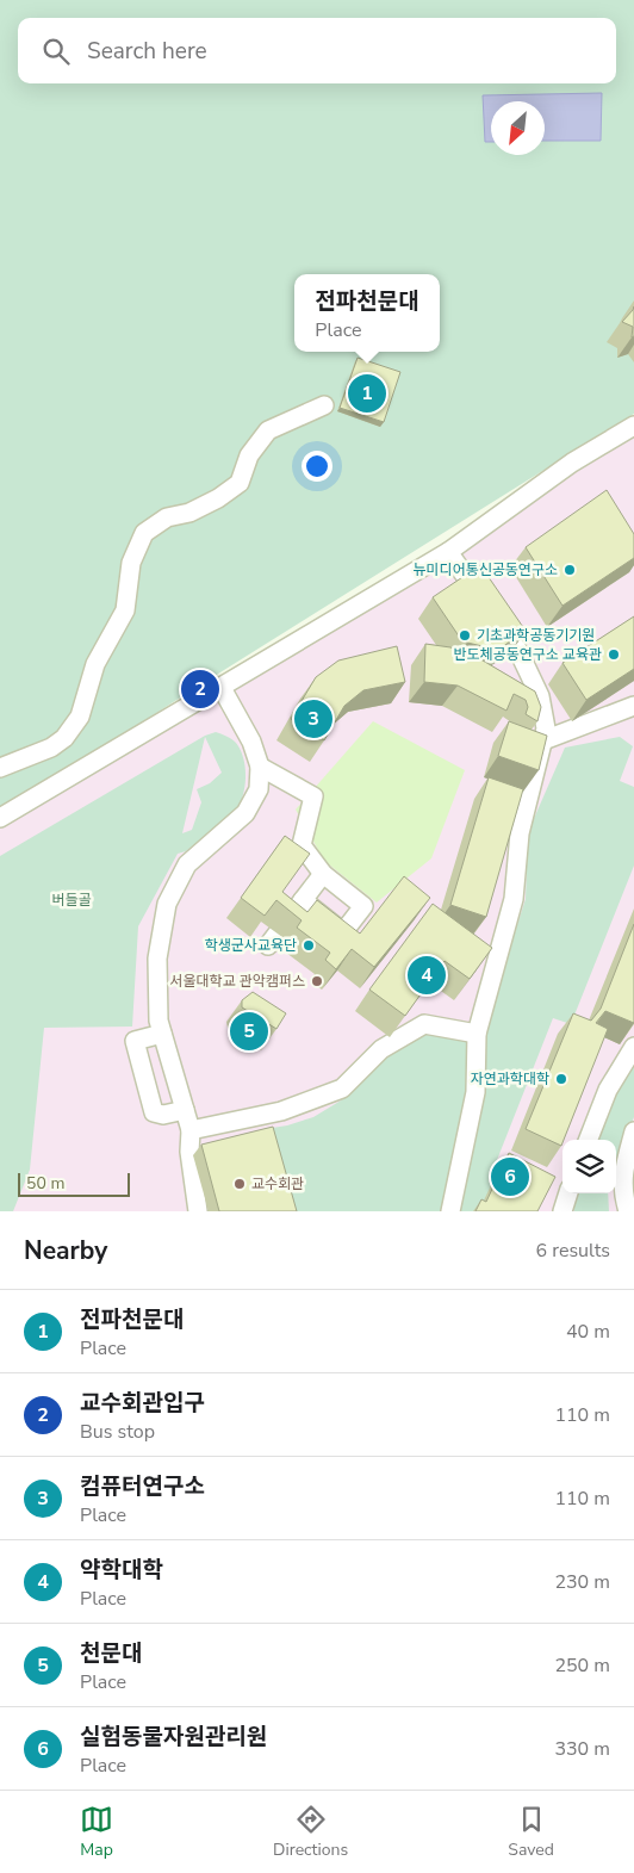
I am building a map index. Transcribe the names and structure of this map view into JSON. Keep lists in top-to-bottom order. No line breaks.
{"parks":["버들골"],"places":["뉴미디어통신공동연구소","기초과학공동기기원","반도체공동연구소 교육관","학생군사교육단","서울대학교 관악캠퍼스","자연과학대학","교수회관"],"scale_bar":"50 m","north":"bottom left","page":{"search":"Search here","popup":["전파천문대","Place"],"pins":["1","2","3","4","5","6"],"scale":"50 m","heading":["Nearby","6 results"],"list":[{"mark":"1","name":"전파천문대","note":"Place","value":"40 m"},{"mark":"2","name":"교수회관입구","note":"Bus stop","value":"110 m"},{"mark":"3","name":"컴퓨터연구소","note":"Place","value":"110 m"},{"mark":"4","name":"약학대학","note":"Place","value":"230 m"},{"mark":"5","name":"천문대","note":"Place","value":"250 m"},{"mark":"6","name":"실험동물자원관리원","note":"Place","value":"330 m"}],"nav":["Map","Directions","Saved"]}}
